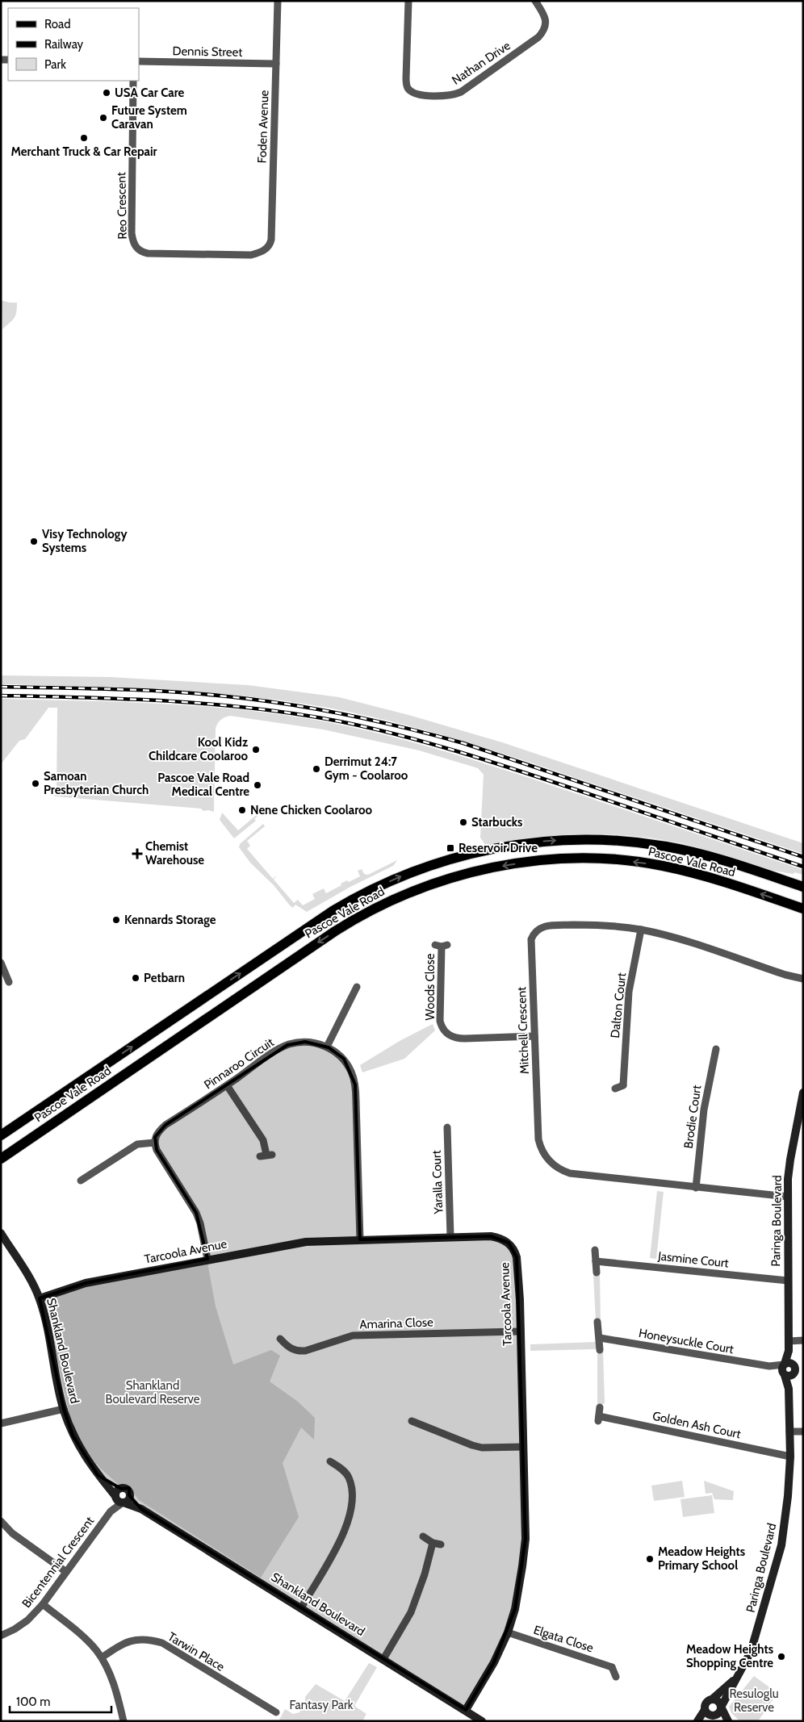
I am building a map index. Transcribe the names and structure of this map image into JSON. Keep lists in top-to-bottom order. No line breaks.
{"streets":{"main road":["Pascoe Vale Road"],"street":["Dennis Street","Nathan Drive","Foden Avenue","Reo Crescent","Woods Close","Dalton Court","Mitchell Crescent","Pinnaroo Circuit","Brodie Court","Yaralla Court","Paringa Boulevard","Tarcoola Avenue","Jasmine Court","Amarina Close","Honeysuckle Court","Shankland Boulevard","Golden Ash Court","Bicentennial Crescent","Elgata Close","Tarwin Place"]},"crossings":[["Dennis Street","Foden Avenue"],["Foden Avenue","Reo Crescent"],["Woods Close","Mitchell Crescent"],["Dalton Court","Mitchell Crescent"],["Mitchell Crescent","Brodie Court"],["Mitchell Crescent","Paringa Boulevard"],["Pinnaroo Circuit","Tarcoola Avenue"],["Yaralla Court","Tarcoola Avenue"],["Paringa Boulevard","Jasmine Court"],["Paringa Boulevard","Honeysuckle Court"],["Paringa Boulevard","Golden Ash Court"],["Tarcoola Avenue","Amarina Close"],["Tarcoola Avenue","Shankland Boulevard"],["Tarcoola Avenue","Elgata Close"],["Shankland Boulevard","Bicentennial Crescent"]],"parks":["Shankland Boulevard Reserve","Resuloglu Reserve","Fantasy Park"],"places":{"other":["USA Car Care","Future System Caravan","Merchant Truck & Car Repair","Visy Technology Systems","Kool Kidz Childcare Coolaroo","Derrimut 24:7 Gym - Coolaroo","Samoan Presbyterian Church","Pascoe Vale Road Medical Centre","Nene Chicken Coolaroo","Starbucks","Kennards Storage","Petbarn","Meadow Heights Primary School","Meadow Heights Shopping Centre"],"transit":["Reservoir Drive"],"health":["Chemist Warehouse"]},"legend":["Road","Railway","Park"],"scale_bar":"100 m"}
